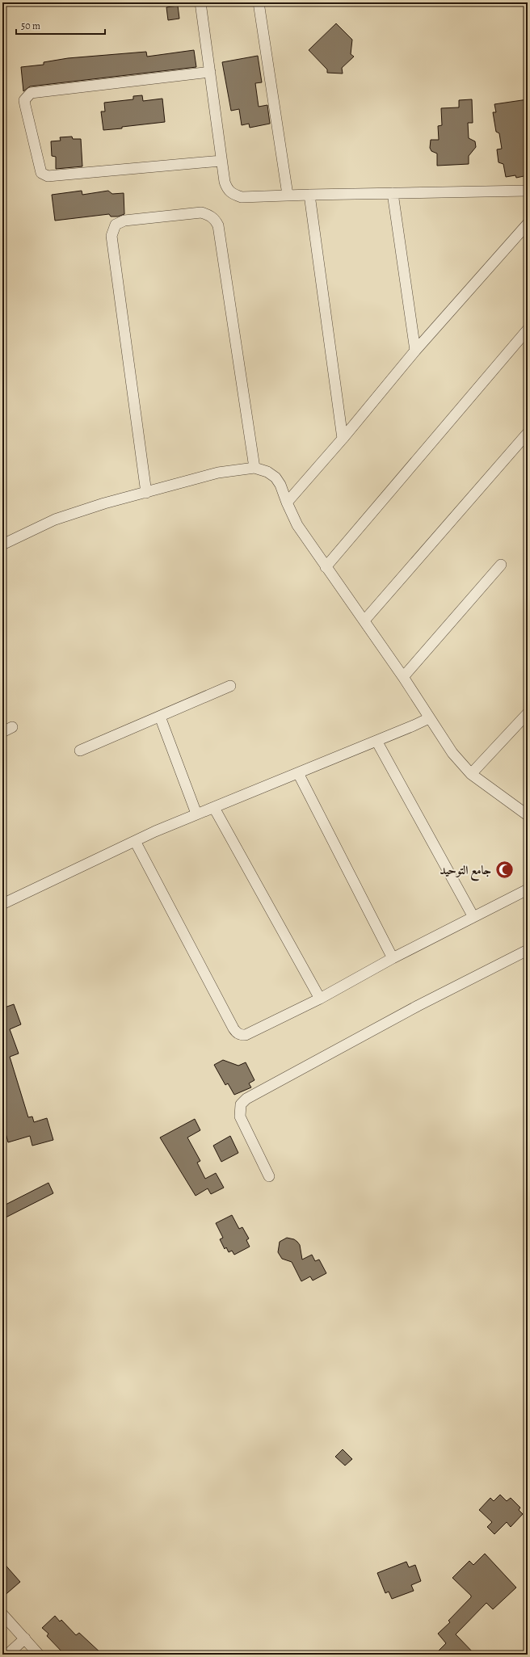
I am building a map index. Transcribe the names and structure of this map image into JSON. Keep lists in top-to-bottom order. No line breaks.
{"places":{"mosque":["جامع التوحيد"]},"scale_bar":"50 m"}
